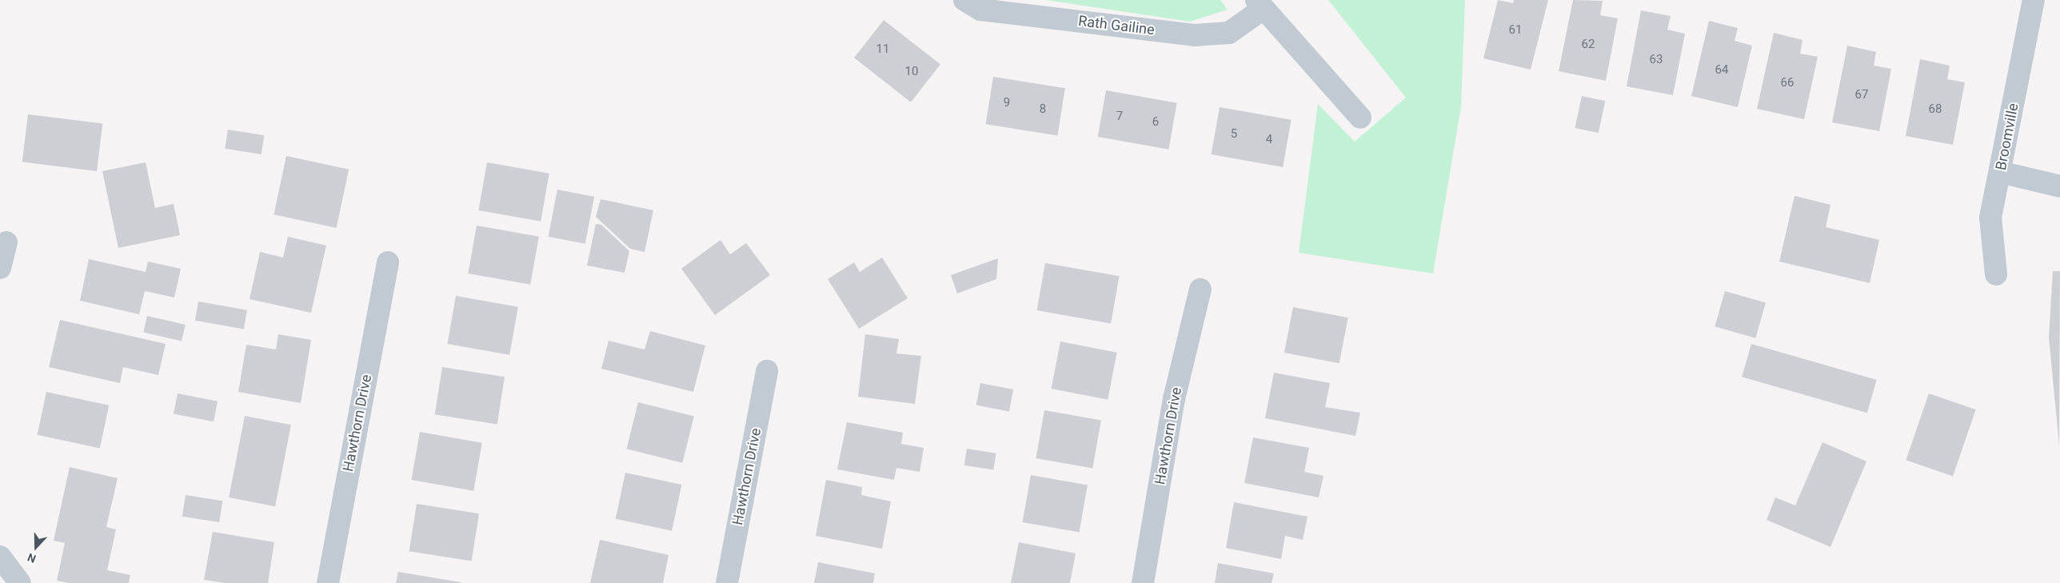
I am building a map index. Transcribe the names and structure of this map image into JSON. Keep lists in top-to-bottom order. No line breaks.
{"streets":{"street":["Rath Gailine","Broomville","Hawthorn Drive"]},"house_numbers":["61","62","11","63","64","10","66","67","9","8","68","7","6","5","4"],"north":"bottom"}
